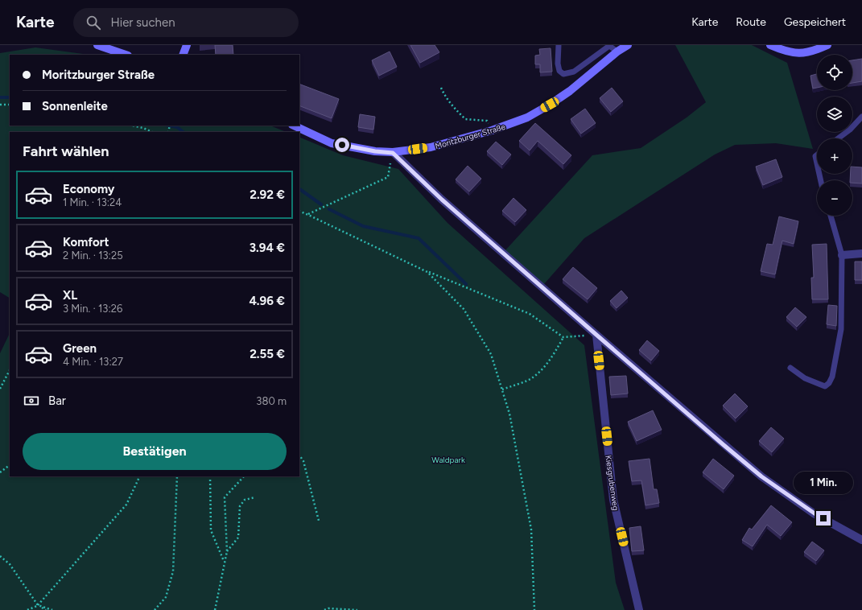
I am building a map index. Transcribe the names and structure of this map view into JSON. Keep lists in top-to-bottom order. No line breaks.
{"streets":{"street":["Moritzburger Straße","Kiesgrubenweg"]},"parks":["Waldpark"],"page":{"header":"Karte","search":"Hier suchen","nav":["Karte","Route","Gespeichert"],"map_buttons":["+","−"],"banner":["Moritzburger Straße","Sonnenleite"],"heading":"Fahrt wählen","list":[{"name":"Economy","note":"1 Min. · 13:24","value":"2.92 €"},{"name":"Komfort","note":"2 Min. · 13:25","value":"3.94 €"},{"name":"XL","note":"3 Min. · 13:26","value":"4.96 €"},{"name":"Green","note":"4 Min. · 13:27","value":"2.55 €"}],"pay":["Bar","380 m"],"buttons":"Bestätigen","bubble":"1 Min."}}
